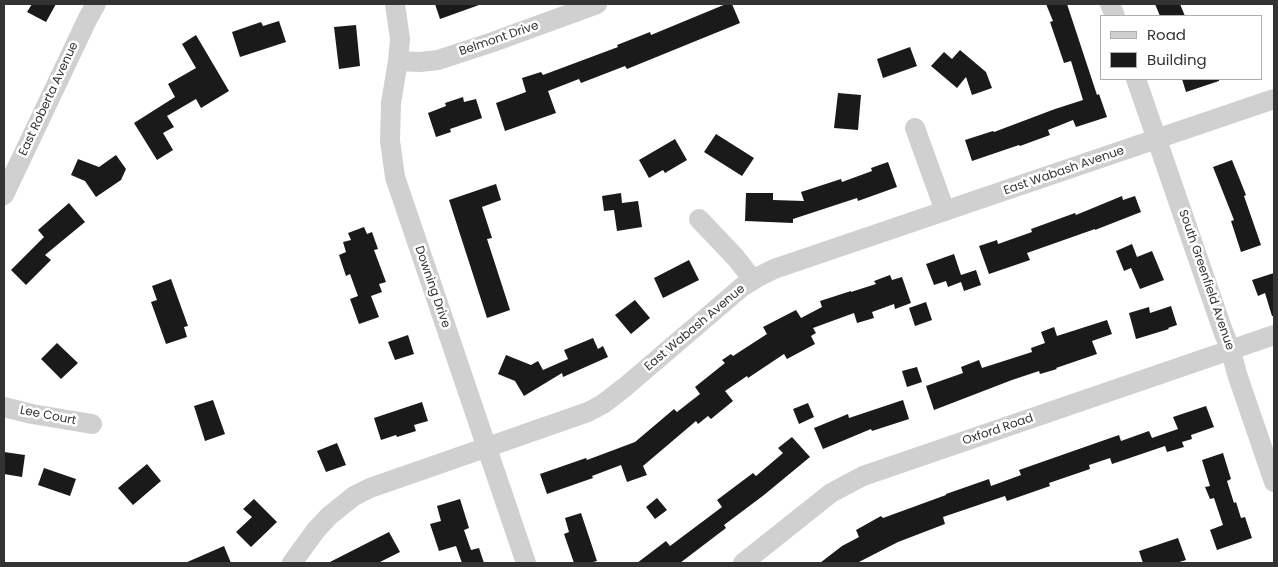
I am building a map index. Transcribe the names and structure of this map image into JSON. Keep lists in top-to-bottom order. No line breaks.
{"streets":{"street":["Belmont Drive","East Roberta Avenue","East Wabash Avenue","South Greenfield Avenue","Downing Drive","Lee Court","Oxford Road"]},"crossings":[["Belmont Drive","Downing Drive"],["East Wabash Avenue","South Greenfield Avenue"],["East Wabash Avenue","Downing Drive"],["South Greenfield Avenue","Oxford Road"]],"legend":["Road","Building"]}
